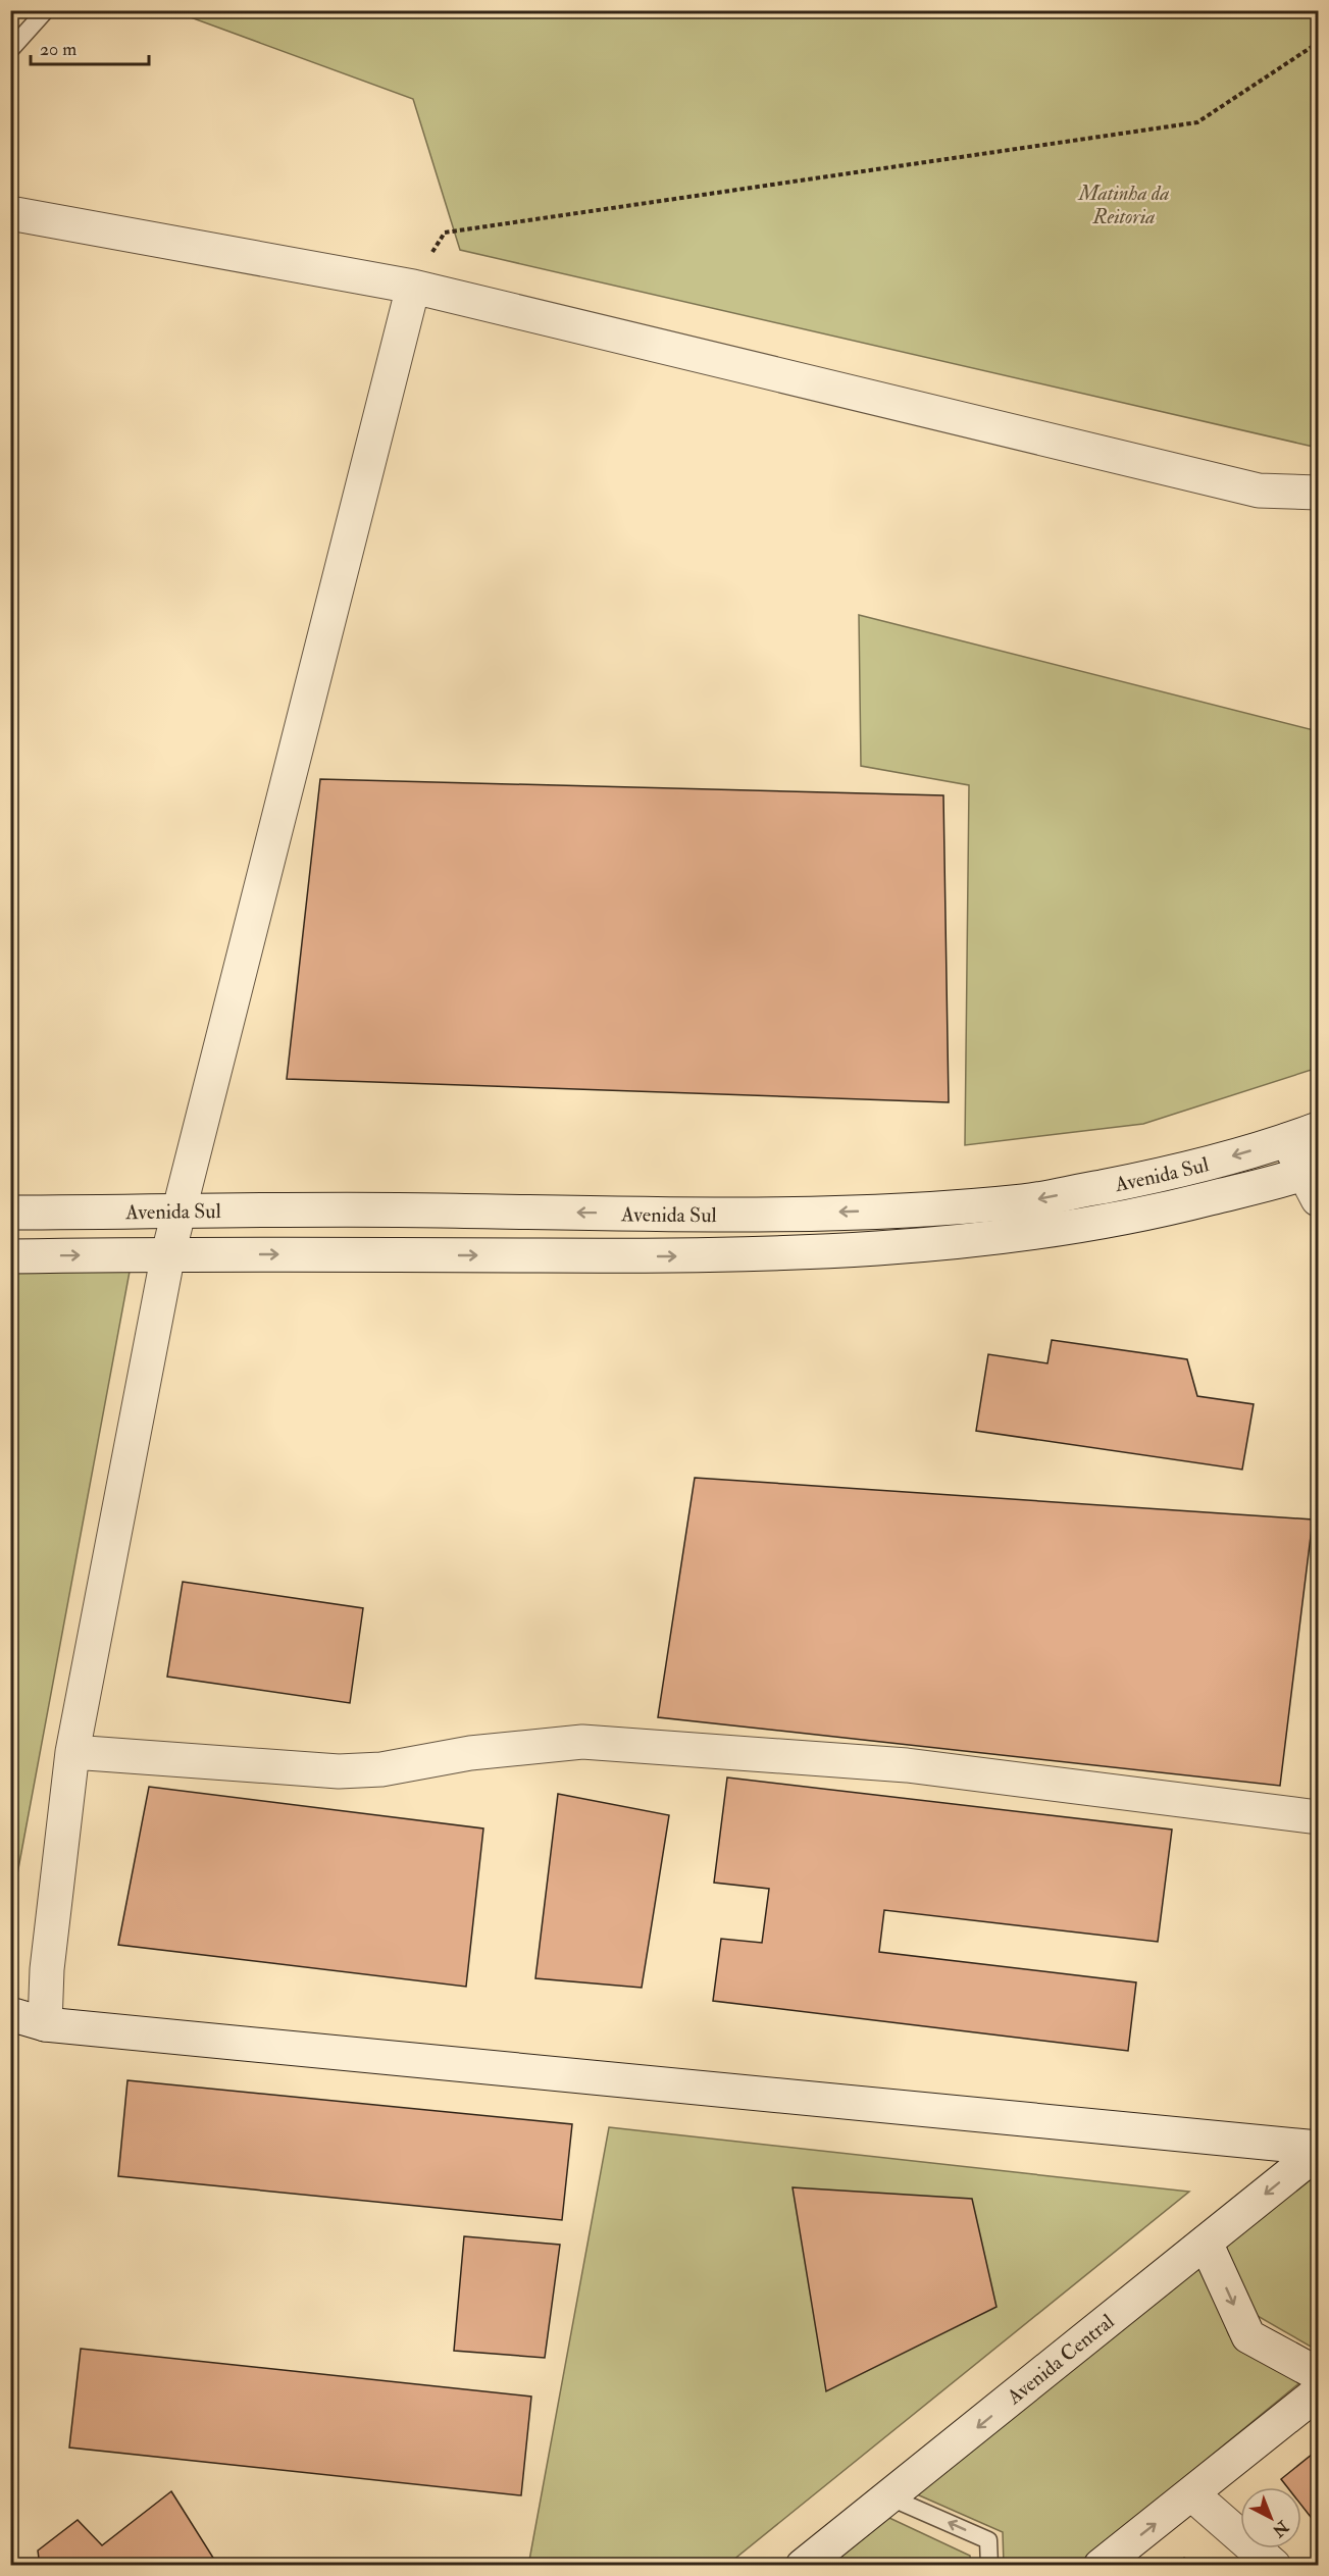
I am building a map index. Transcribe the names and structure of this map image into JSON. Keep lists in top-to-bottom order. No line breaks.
{"streets":{"street":["Avenida Sul","Avenida Central"]},"parks":["Matinha da Reitoria"],"scale_bar":"20 m","north":"bottom right"}
